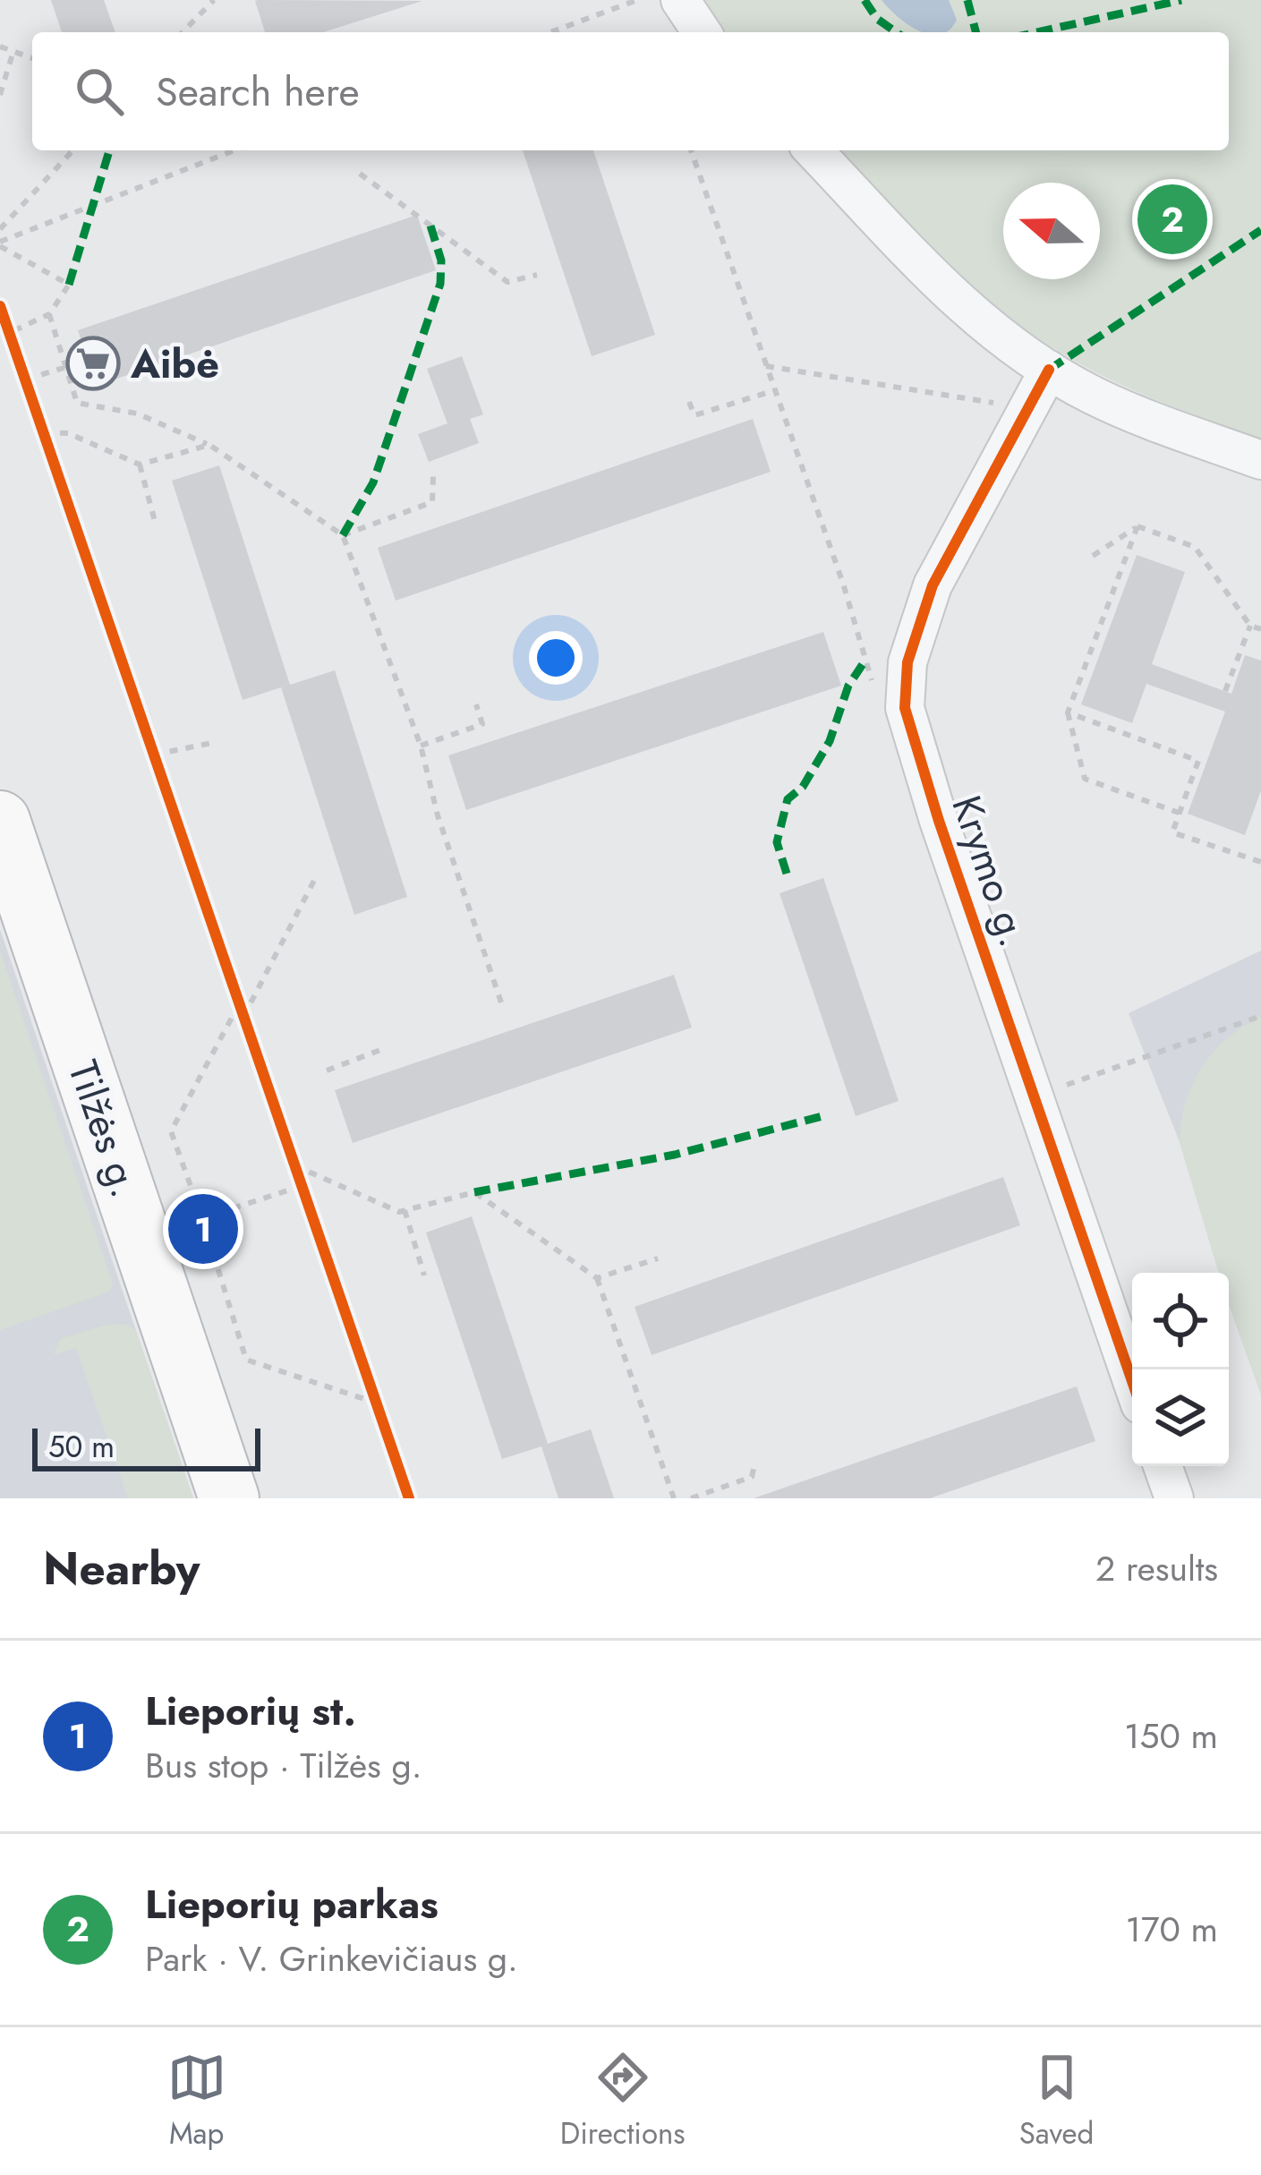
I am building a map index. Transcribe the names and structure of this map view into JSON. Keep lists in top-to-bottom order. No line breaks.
{"streets":{"highway":["Tilžės g."],"street":["Krymo g."]},"places":{"supermarket":["Aibė"]},"scale_bar":"50 m","north":"left","page":{"search":"Search here","pins":["2","1"],"scale":"50 m","heading":["Nearby","2 results"],"list":[{"mark":"1","name":"Lieporių st.","note":"Bus stop · Tilžės g.","value":"150 m"},{"mark":"2","name":"Lieporių parkas","note":"Park · V. Grinkevičiaus g.","value":"170 m"}],"nav":["Map","Directions","Saved"]}}
